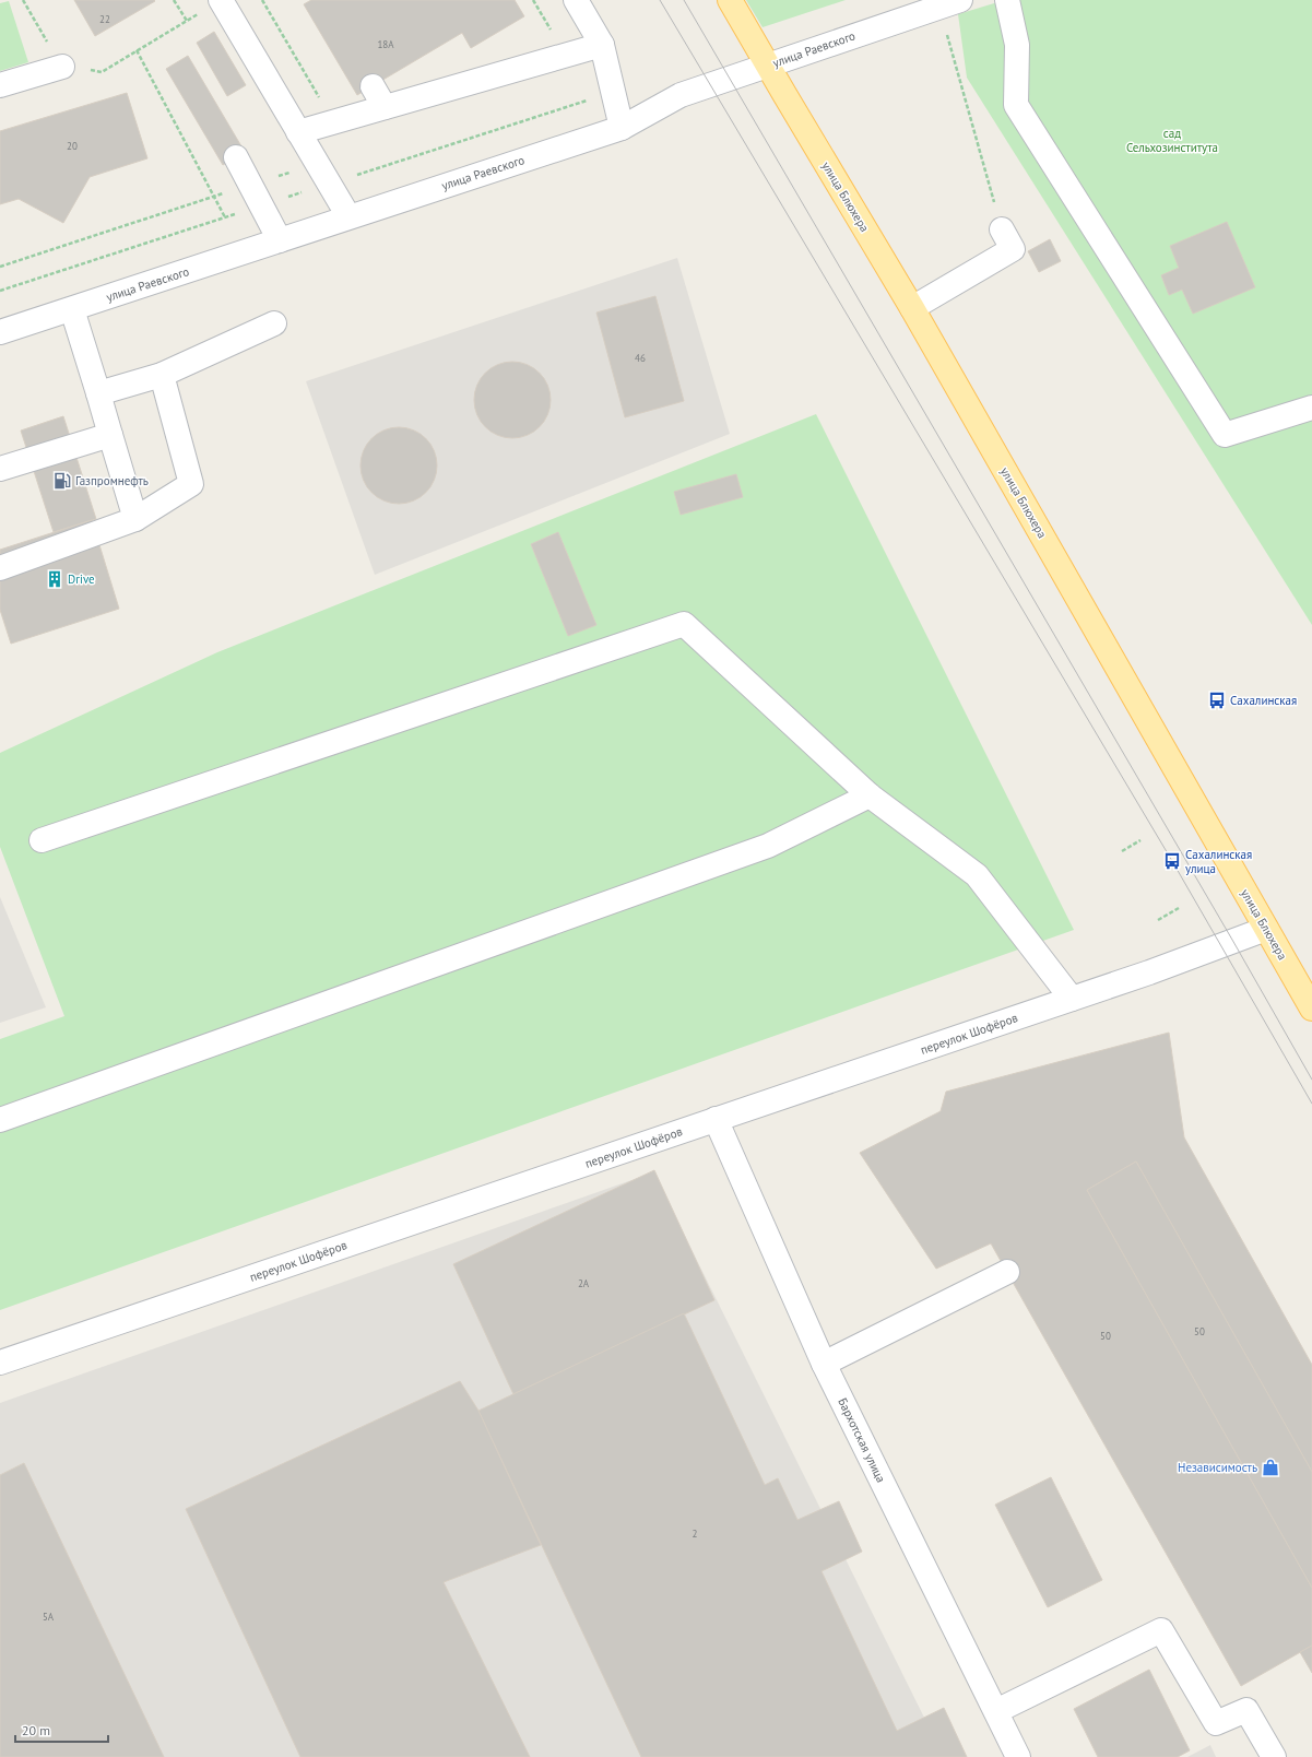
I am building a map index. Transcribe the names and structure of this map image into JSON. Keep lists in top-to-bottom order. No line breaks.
{"streets":{"main road":["улица Блюхера"],"street":["улица Раевского","переулок Шофёров","Бархотская улица"]},"crossings":[["улица Раевского","улица Блюхера"],["улица Блюхера","переулок Шофёров"],["переулок Шофёров","Бархотская улица"]],"parks":["сад Сельхозинститута"],"places":{"fuel station":["Газпромнефть"],"building":["Drive"],"bus stop":["Сахалинская","Сахалинская улица"],"shop":["Независимость"]},"house_numbers":["22","18А","20","46","2А","50","50","2","5А"],"scale_bar":"20 m"}
